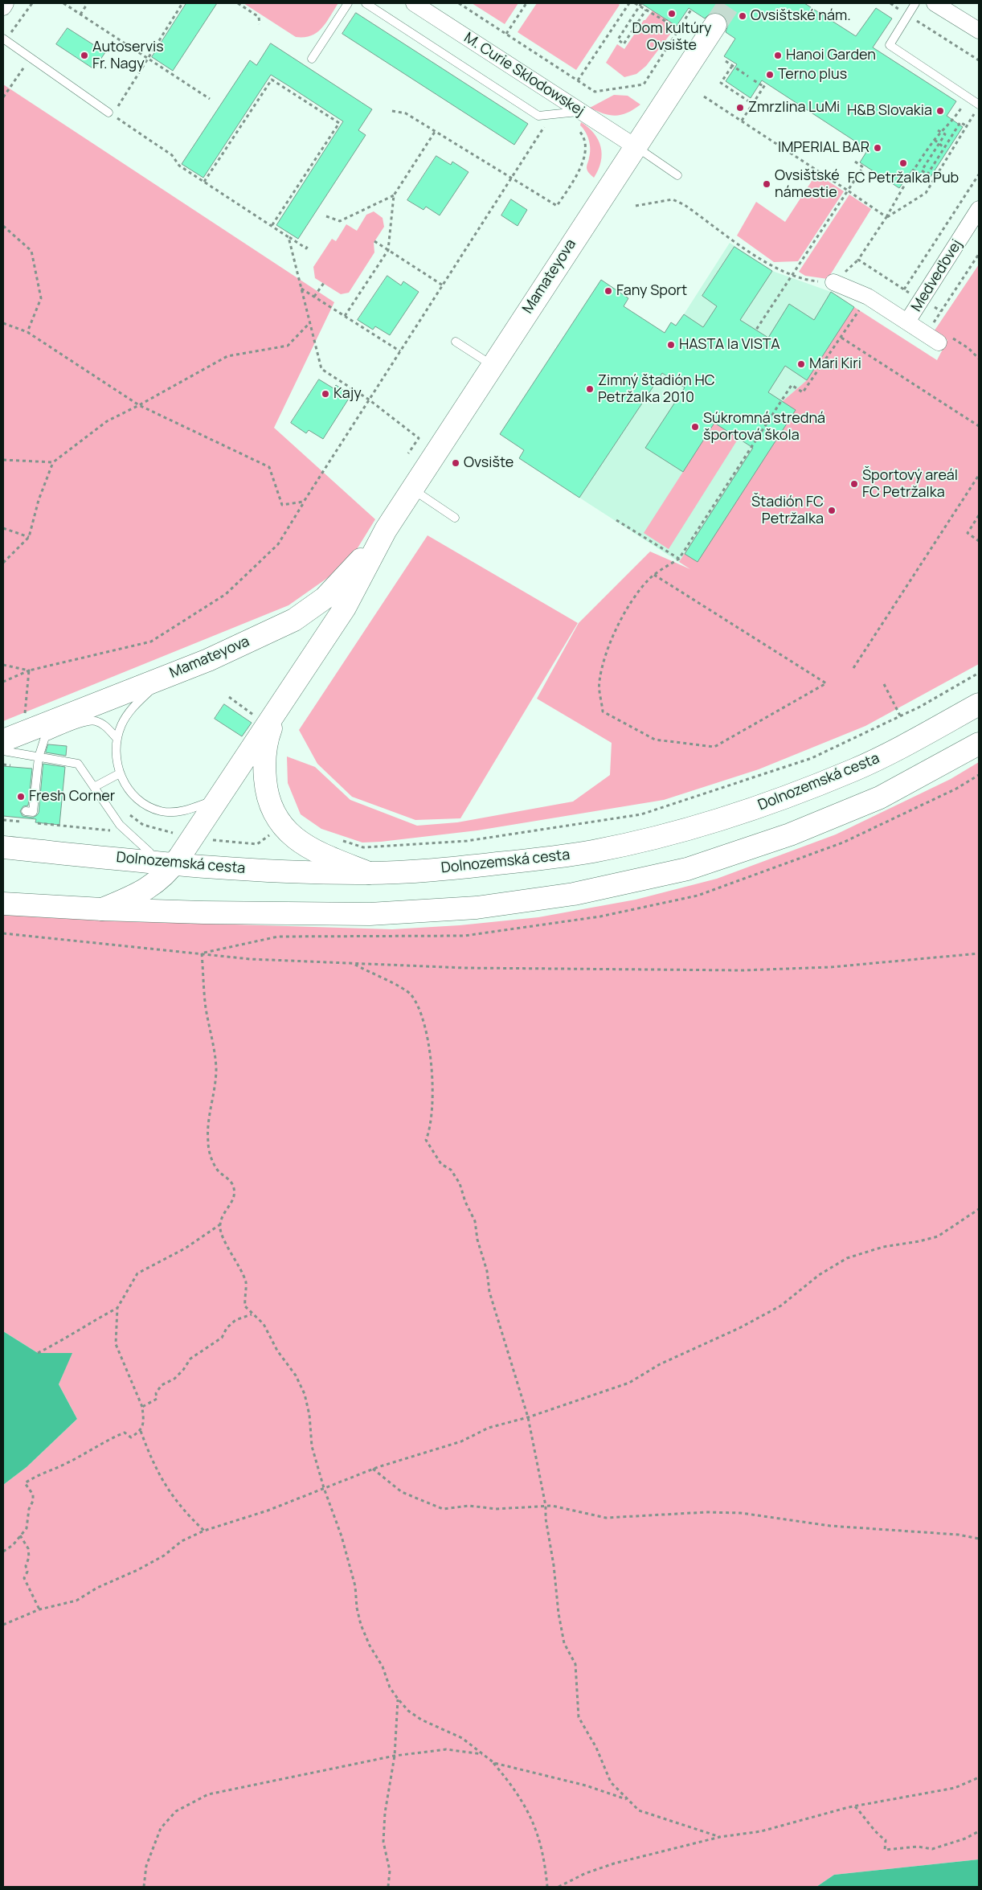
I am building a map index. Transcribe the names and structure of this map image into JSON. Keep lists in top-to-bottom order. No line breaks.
{"streets":{"main road":["Mamateyova","Dolnozemská cesta"],"street":["M. Curie Sklodowskej","Medveďovej"]},"crossings":[["M. Curie Sklodowskej","Mamateyova"],["Mamateyova","Dolnozemská cesta"]],"places":["Dom kultúry Ovsište","Ovsištské nám.","Autoservis Fr. Nagy","Hanoi Garden","Terno plus","Zmrzlina LuMi","H&B Slovakia","IMPERIAL BAR","FC Petržalka Pub","Ovsištské námestie","Fany Sport","HASTA la VISTA","Mari Kiri","Zimný štadión HC Petržalka 2010","Kajy","Súkromná stredná športová škola","Ovsište","Športový areál FC Petržalka","Štadión FC Petržalka","Fresh Corner"]}
